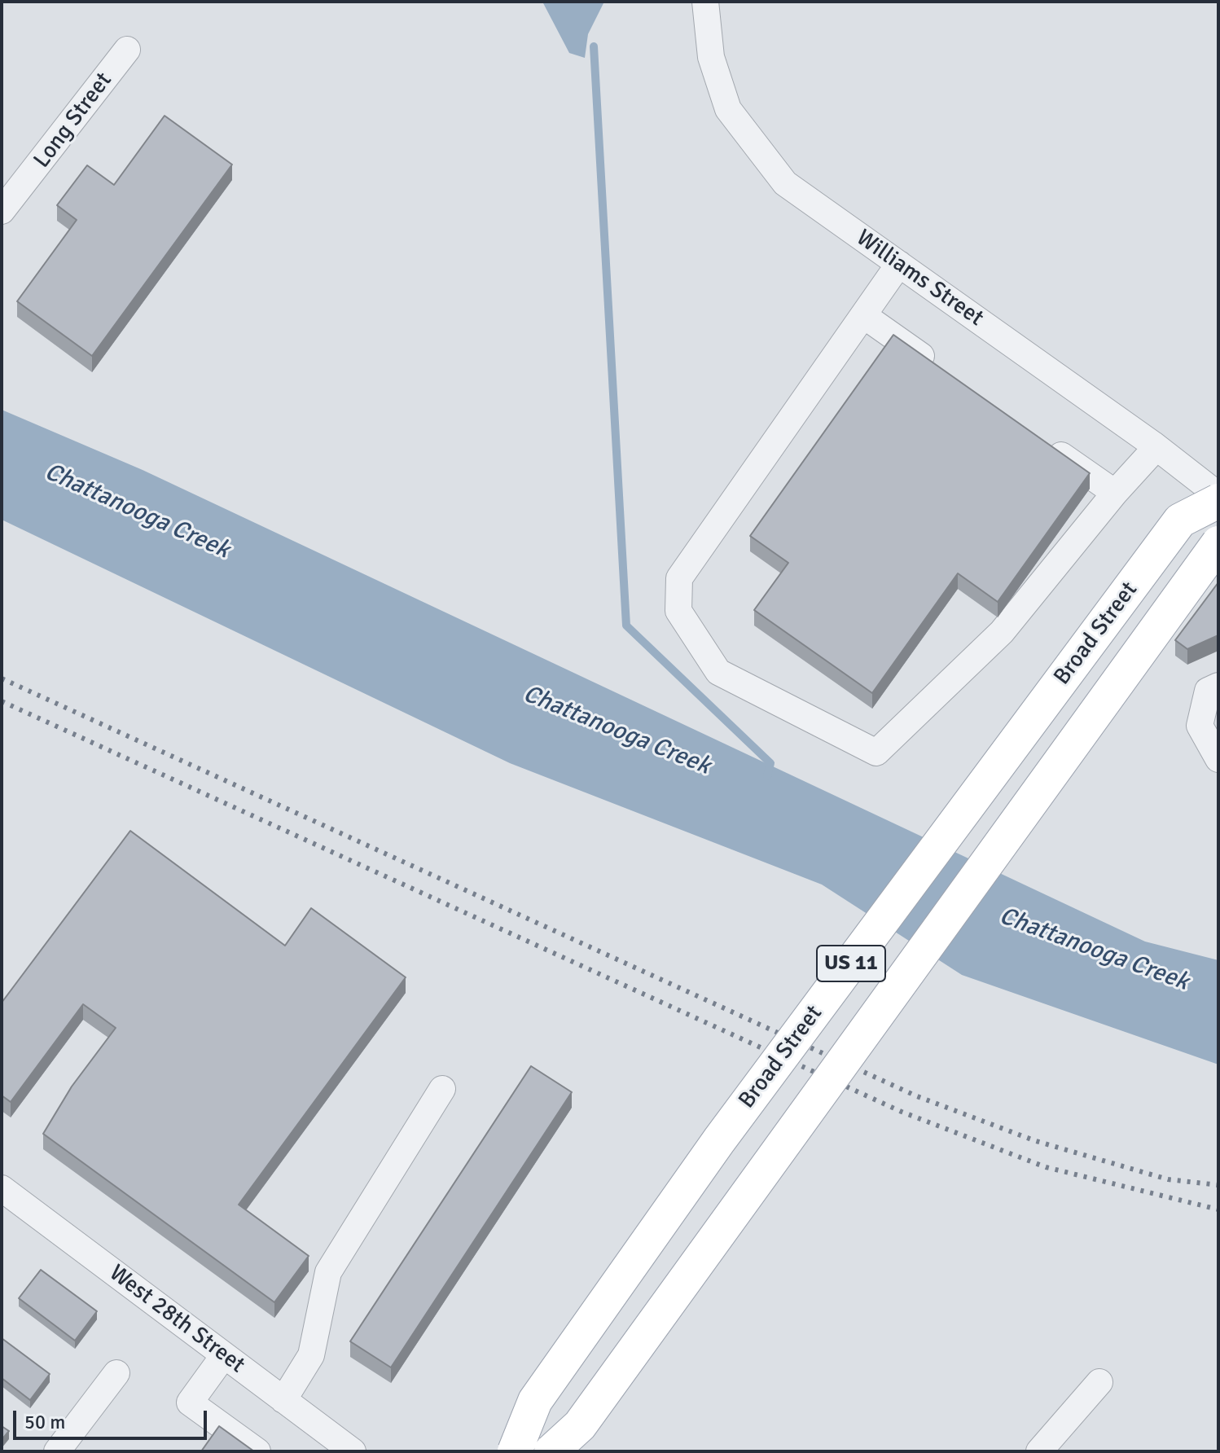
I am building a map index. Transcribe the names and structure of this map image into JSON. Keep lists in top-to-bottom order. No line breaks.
{"streets":{"main road":["Broad Street","US 11"],"street":["Long Street","Williams Street","West 28th Street"]},"water":["Chattanooga Creek"],"scale_bar":"50 m"}
